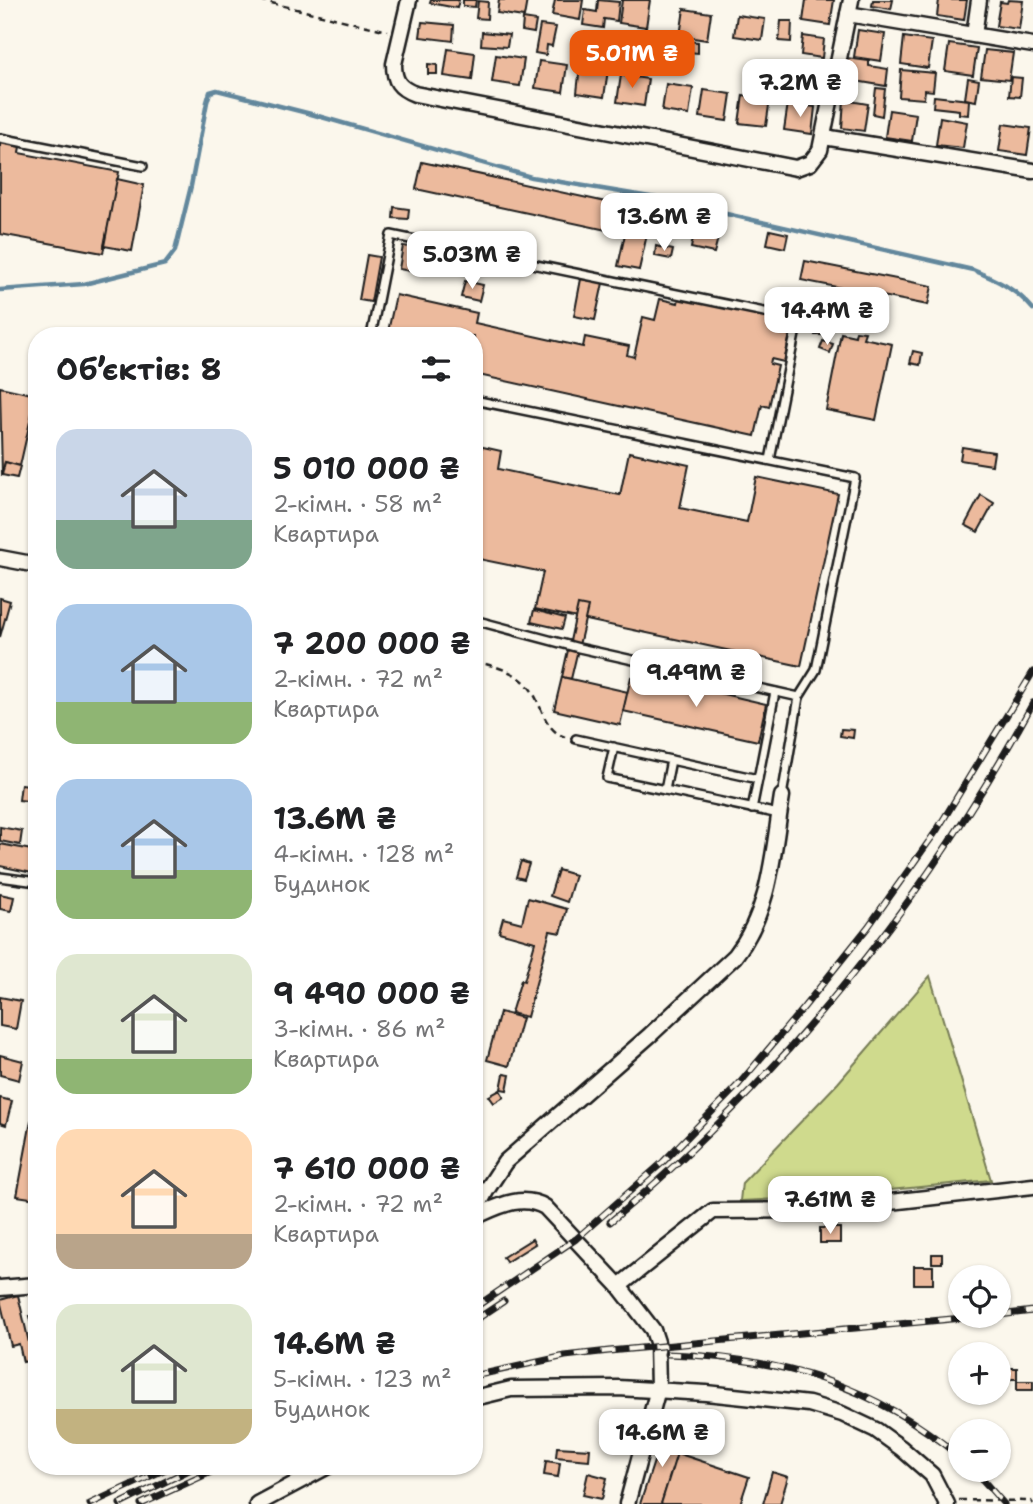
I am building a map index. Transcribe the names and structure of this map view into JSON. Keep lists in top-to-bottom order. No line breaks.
{"page":{"price":["5.01M ₴","7.2M ₴","13.6M ₴","5.03M ₴","14.4M ₴","9.49M ₴","7.61M ₴","14.6M ₴"],"heading":"Об’єктів: 8","list":[{"name":"5 010 000 ₴","note":"2-кімн. · 58 m² · Квартира"},{"name":"7 200 000 ₴","note":"2-кімн. · 72 m² · Квартира"},{"name":"13.6M ₴","note":"4-кімн. · 128 m² · Будинок"},{"name":"9 490 000 ₴","note":"3-кімн. · 86 m² · Квартира"},{"name":"7 610 000 ₴","note":"2-кімн. · 72 m² · Квартира"},{"name":"14.6M ₴","note":"5-кімн. · 123 m² · Будинок"}],"map_buttons":["+","−"]}}
